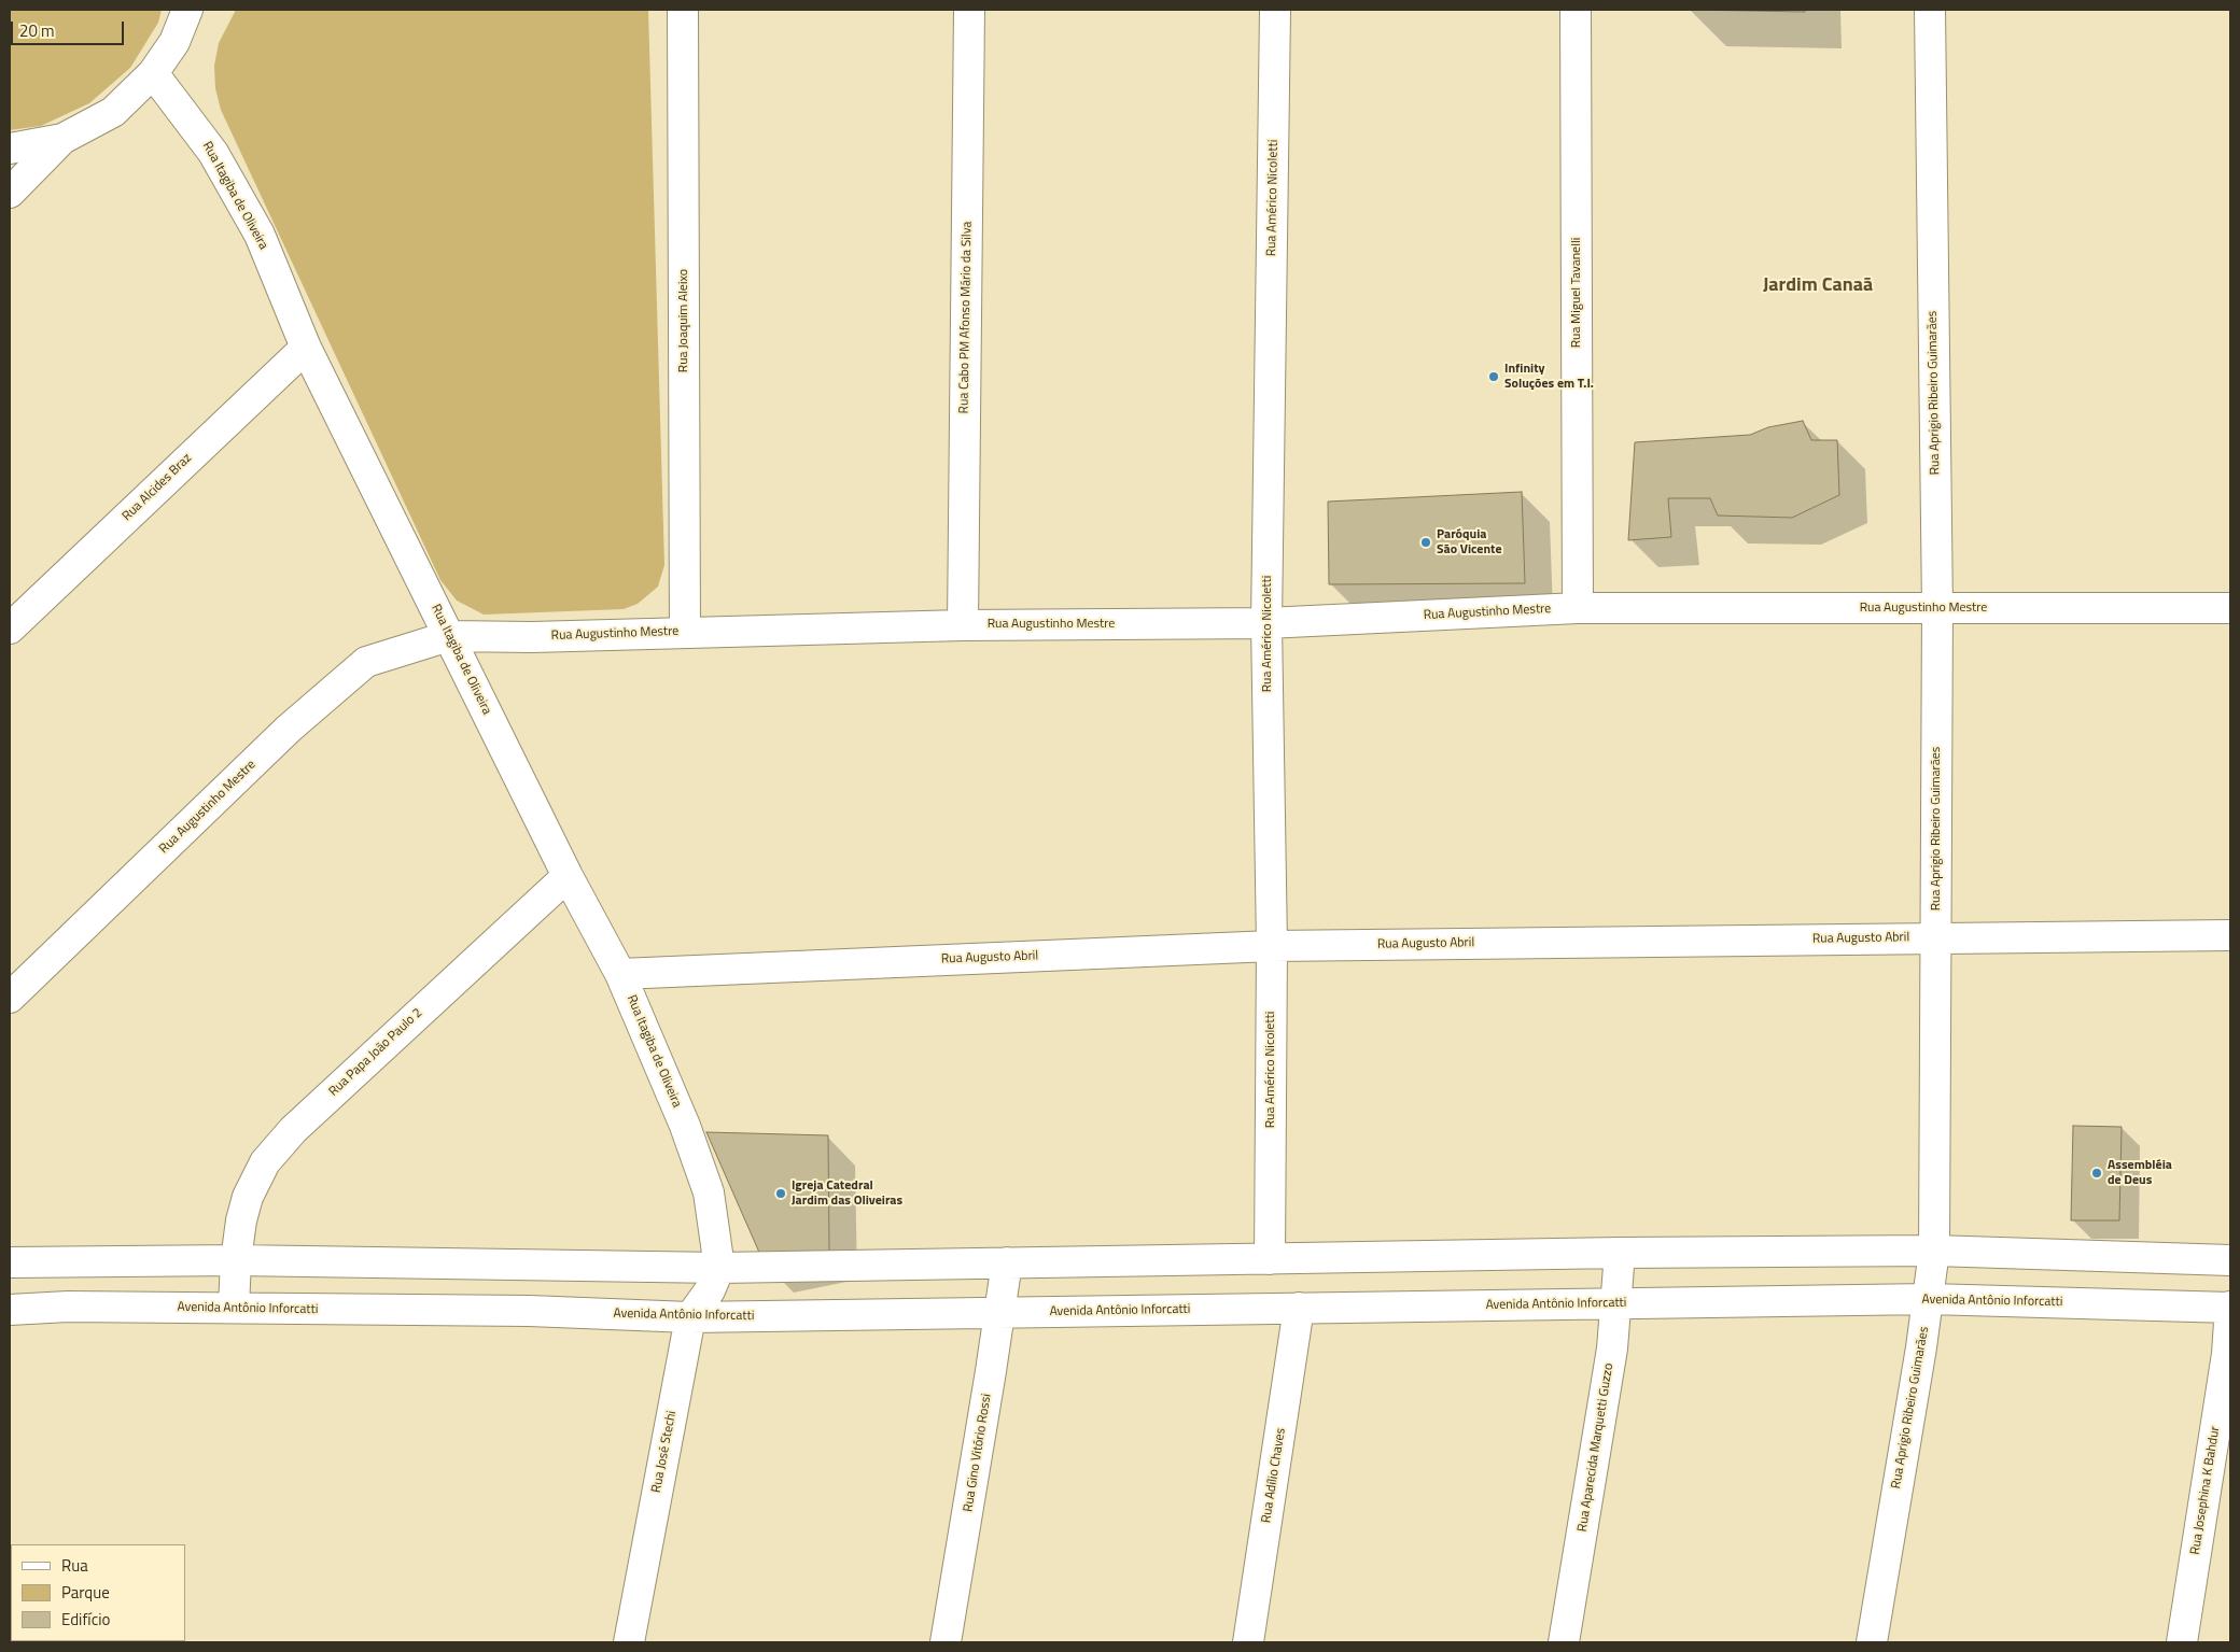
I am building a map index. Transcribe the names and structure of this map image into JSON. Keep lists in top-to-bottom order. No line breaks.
{"streets":{"street":["Rua Itagiba de Oliveira","Rua Américo Nicoletti","Rua Miguel Tavanelli","Rua Cabo PM Afonso Mário da Silva","Rua Joaquim Aleixo","Rua Aprigio Ribeiro Guimarães","Rua Alcides Braz","Rua Augustinho Mestre","Rua Augusto Abril","Rua Papa João Paulo 2","Avenida Antônio Inforcatti","Rua Aparecida Marquetti Guzzo","Rua José Stechi","Rua Gino Vitório Rossi","Rua Adílio Chaves","Rua Josephina K Bahdur"]},"crossings":[["Rua Itagiba de Oliveira","Rua Alcides Braz"],["Rua Itagiba de Oliveira","Rua Augustinho Mestre"],["Rua Itagiba de Oliveira","Rua Augusto Abril"],["Rua Itagiba de Oliveira","Rua Papa João Paulo 2"],["Rua Itagiba de Oliveira","Rua José Stechi"],["Rua Américo Nicoletti","Rua Augustinho Mestre"],["Rua Américo Nicoletti","Rua Augusto Abril"],["Rua Miguel Tavanelli","Rua Augustinho Mestre"],["Rua Cabo PM Afonso Mário da Silva","Rua Augustinho Mestre"],["Rua Joaquim Aleixo","Rua Augustinho Mestre"],["Rua Aprigio Ribeiro Guimarães","Rua Augustinho Mestre"],["Rua Aprigio Ribeiro Guimarães","Rua Augusto Abril"],["Rua Aprigio Ribeiro Guimarães","Avenida Antônio Inforcatti"],["Rua Papa João Paulo 2","Avenida Antônio Inforcatti"],["Avenida Antônio Inforcatti","Rua Aparecida Marquetti Guzzo"],["Avenida Antônio Inforcatti","Rua José Stechi"],["Avenida Antônio Inforcatti","Rua Gino Vitório Rossi"],["Avenida Antônio Inforcatti","Rua Adílio Chaves"],["Avenida Antônio Inforcatti","Rua Josephina K Bahdur"]],"districts":["Jardim Canaã"],"places":["Infinity Soluções em T.I.","Paróquia São Vicente","Assembléia de Deus","Igreja Catedral Jardim das Oliveiras"],"legend":["Rua","Parque","Edifício"],"scale_bar":"20 m"}
